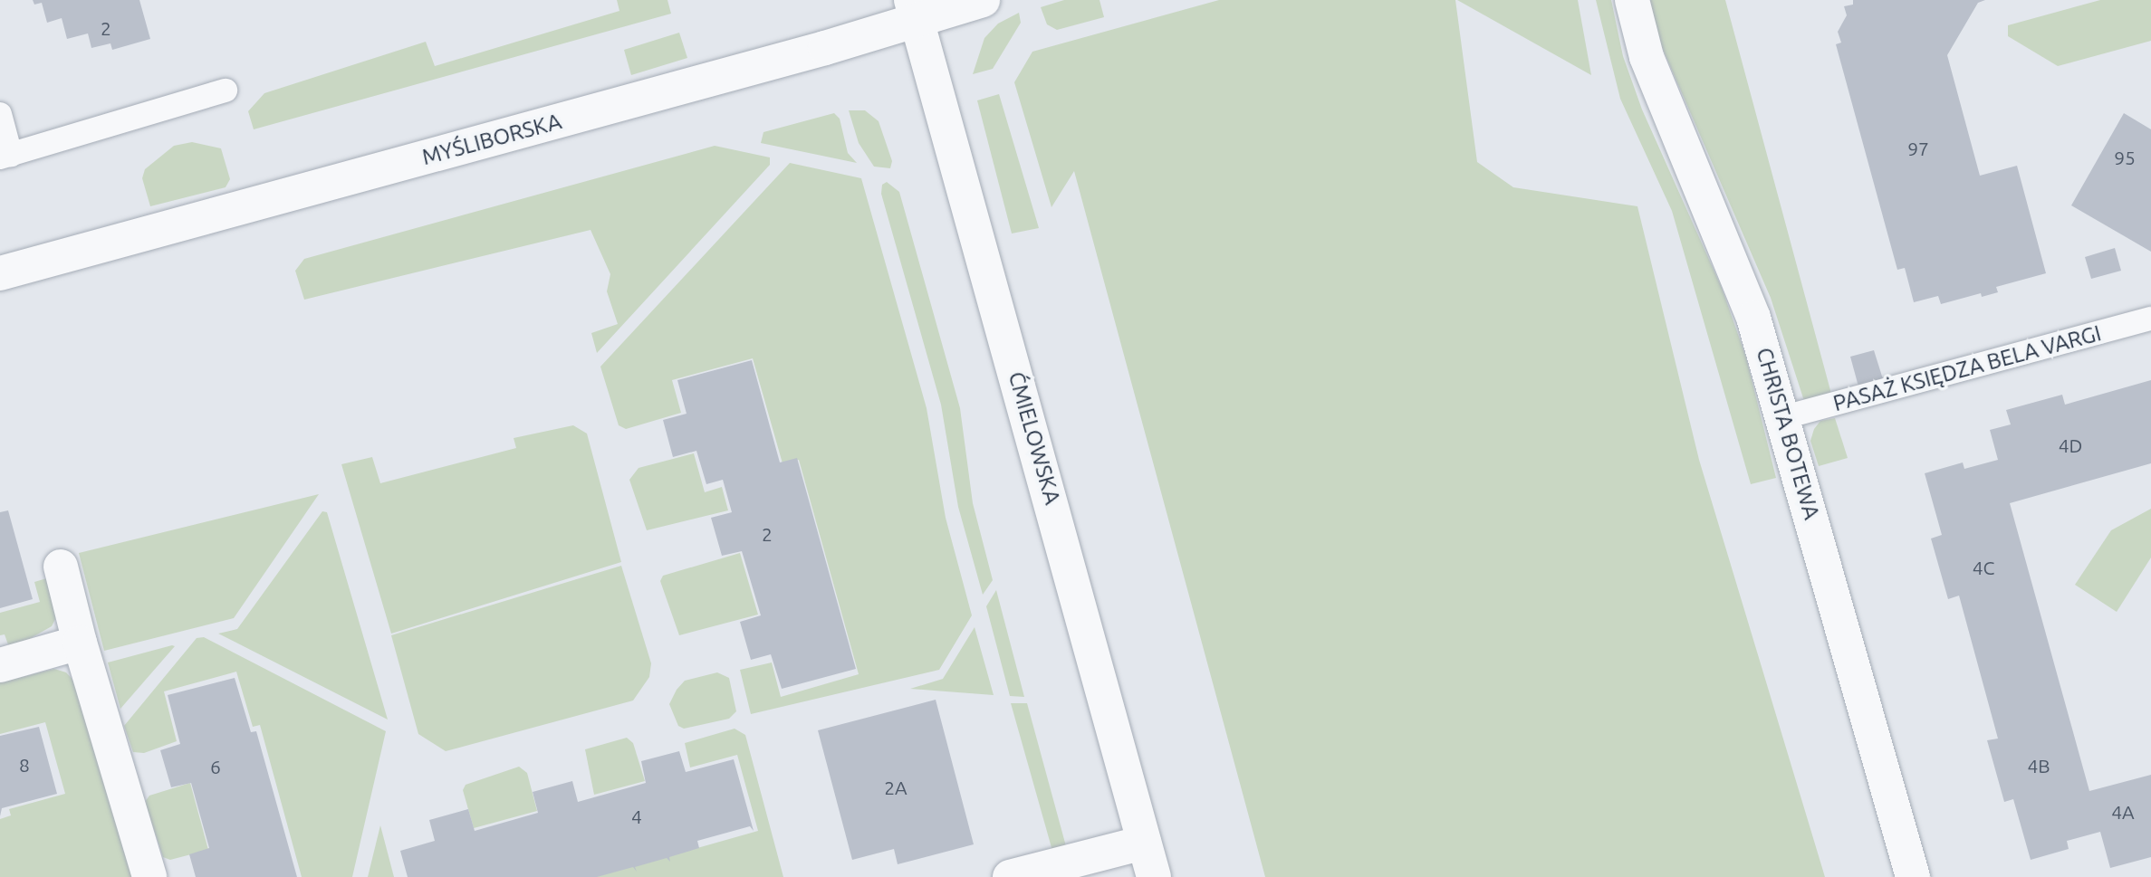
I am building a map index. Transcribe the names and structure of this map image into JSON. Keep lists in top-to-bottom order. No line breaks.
{"streets":{"street":["MYŚLIBORSKA","CHRISTA BOTEWA","ĆMIELOWSKA"],"lane":["PASAŻ KSIĘDZA BELA VARGI"]},"crossings":[["MYŚLIBORSKA","ĆMIELOWSKA"],["PASAŻ KSIĘDZA BELA VARGI","CHRISTA BOTEWA"]],"house_numbers":["2","97","95","4D","2","4C","8","4B","6","2A","4A","4"]}
